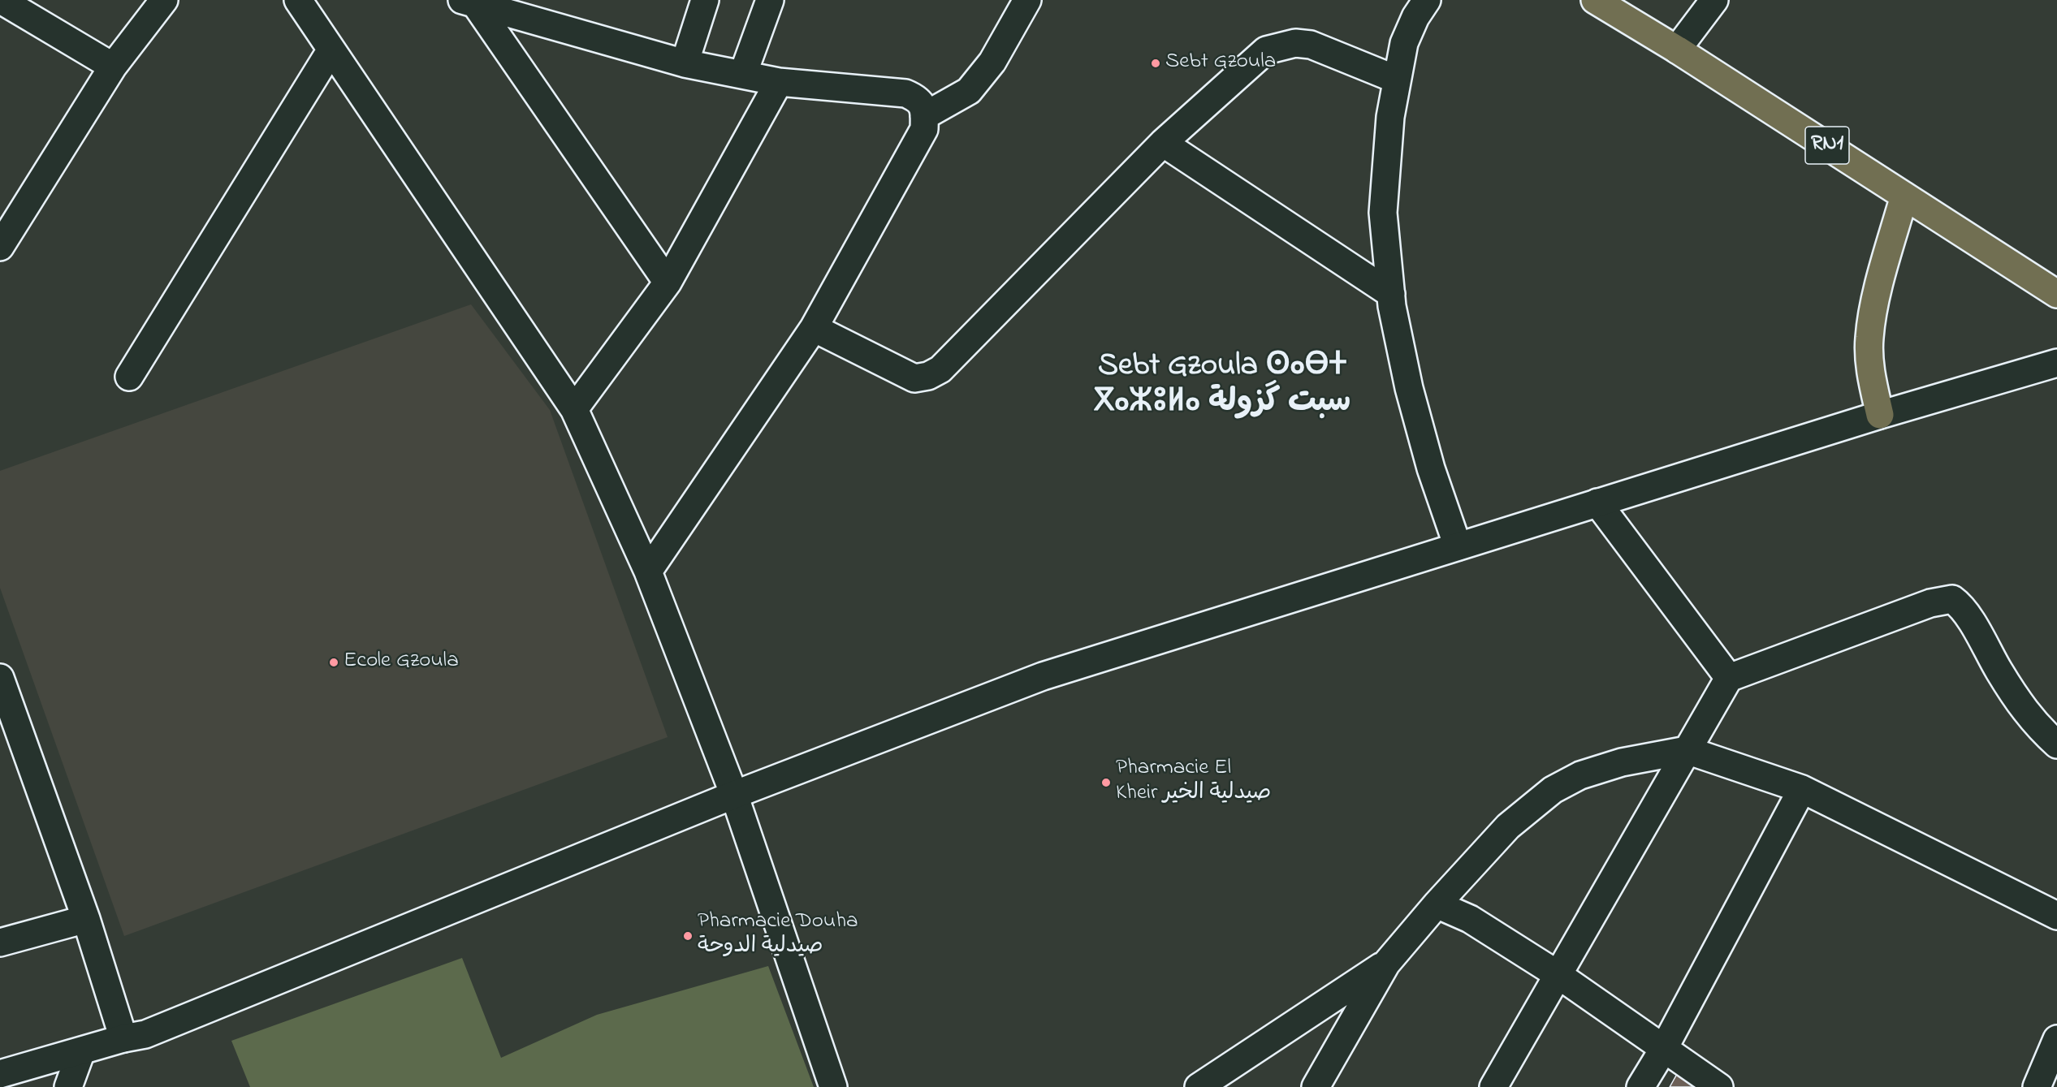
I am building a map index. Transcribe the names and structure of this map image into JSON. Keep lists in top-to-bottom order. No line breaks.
{"streets":{"main road":["RN1"]},"districts":["Sebt Gzoula ⵙⴰⴱⵜ ⴳⴰⵣⵓⵍⴰ سبت گزولة"],"places":["Sebt Gzoula","Ecole Gzoula","Pharmacie El Kheir صيدلية الخير","Pharmacie Douha صيدلية الدوحة"]}
